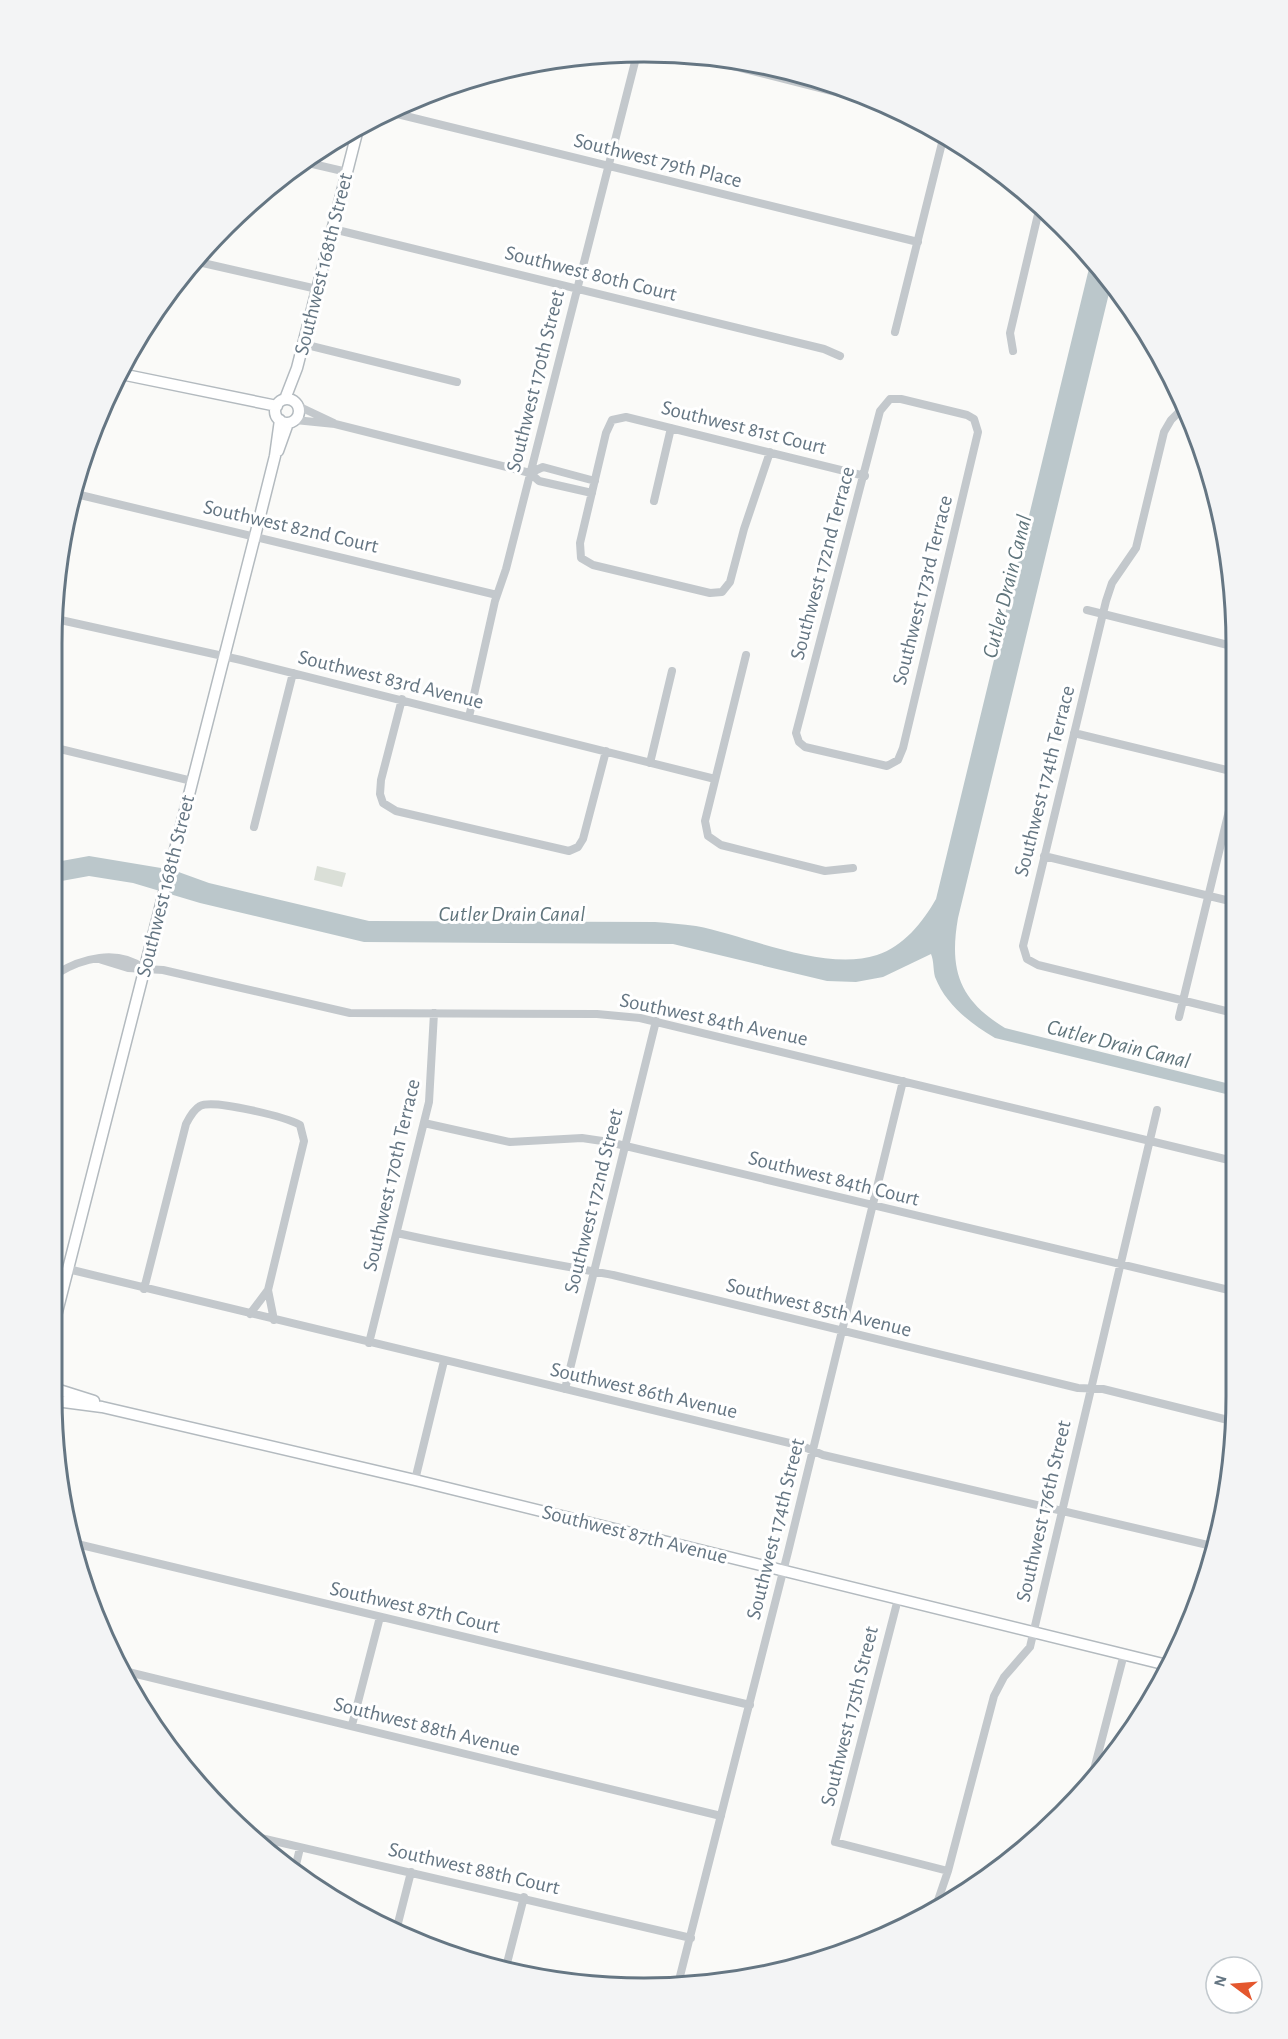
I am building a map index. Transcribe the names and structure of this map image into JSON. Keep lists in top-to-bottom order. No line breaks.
{"streets":{"street":["Southwest 79th Place","Southwest 168th Street","Southwest 80th Court","Southwest 170th Street","Southwest 81st Court","Southwest 82nd Court","Southwest 172nd Terrace","Southwest 173rd Terrace","Southwest 83rd Avenue","Southwest 174th Terrace","Southwest 84th Avenue","Southwest 170th Terrace","Southwest 84th Court","Southwest 172nd Street","Southwest 85th Avenue","Southwest 86th Avenue","Southwest 176th Street","Southwest 174th Street","Southwest 87th Avenue","Southwest 87th Court","Southwest 175th Street","Southwest 88th Avenue","Southwest 88th Court"]},"crossings":[["Southwest 79th Place","Southwest 170th Street"],["Southwest 168th Street","Southwest 80th Court"],["Southwest 168th Street","Southwest 82nd Court"],["Southwest 168th Street","Southwest 83rd Avenue"],["Southwest 168th Street","Southwest 84th Avenue"],["Southwest 168th Street","Southwest 86th Avenue"],["Southwest 80th Court","Southwest 170th Street"],["Southwest 170th Street","Southwest 82nd Court"],["Southwest 170th Street","Southwest 83rd Avenue"],["Southwest 81st Court","Southwest 172nd Terrace"],["Southwest 172nd Terrace","Southwest 173rd Terrace"],["Southwest 84th Avenue","Southwest 170th Terrace"],["Southwest 84th Avenue","Southwest 172nd Street"],["Southwest 84th Avenue","Southwest 176th Street"],["Southwest 84th Avenue","Southwest 174th Street"],["Southwest 170th Terrace","Southwest 84th Court"],["Southwest 170th Terrace","Southwest 85th Avenue"],["Southwest 170th Terrace","Southwest 86th Avenue"],["Southwest 84th Court","Southwest 172nd Street"],["Southwest 84th Court","Southwest 176th Street"],["Southwest 84th Court","Southwest 174th Street"],["Southwest 172nd Street","Southwest 85th Avenue"],["Southwest 172nd Street","Southwest 86th Avenue"],["Southwest 85th Avenue","Southwest 176th Street"],["Southwest 85th Avenue","Southwest 174th Street"],["Southwest 86th Avenue","Southwest 176th Street"],["Southwest 86th Avenue","Southwest 174th Street"],["Southwest 176th Street","Southwest 87th Avenue"],["Southwest 176th Street","Southwest 175th Street"],["Southwest 174th Street","Southwest 87th Avenue"],["Southwest 174th Street","Southwest 87th Court"],["Southwest 174th Street","Southwest 88th Avenue"],["Southwest 174th Street","Southwest 88th Court"],["Southwest 87th Avenue","Southwest 175th Street"]],"water":["Cutler Drain Canal"],"north":"left"}
